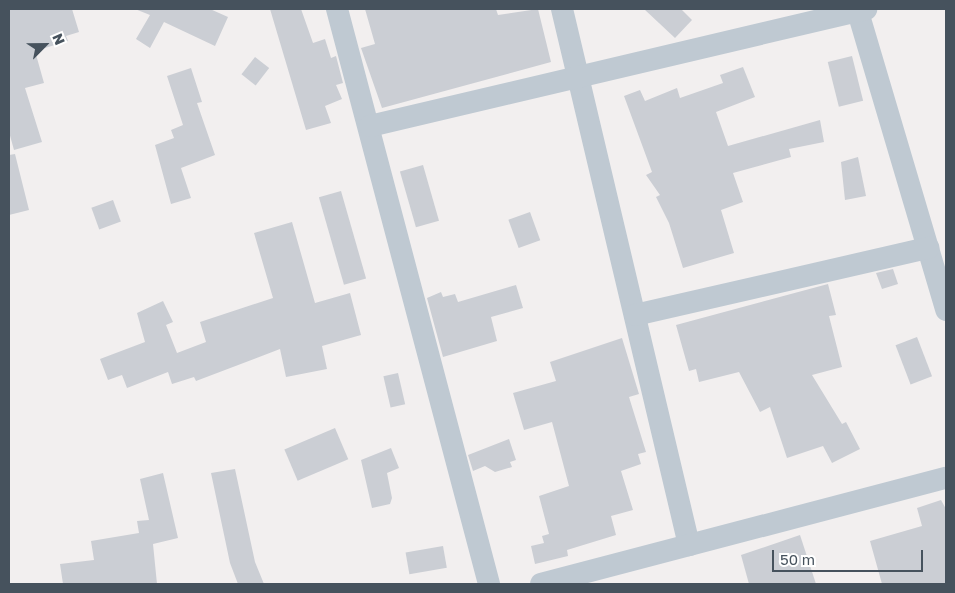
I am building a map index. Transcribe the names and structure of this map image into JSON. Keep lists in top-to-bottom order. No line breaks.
{"scale_bar":"50 m","north":"top right"}
